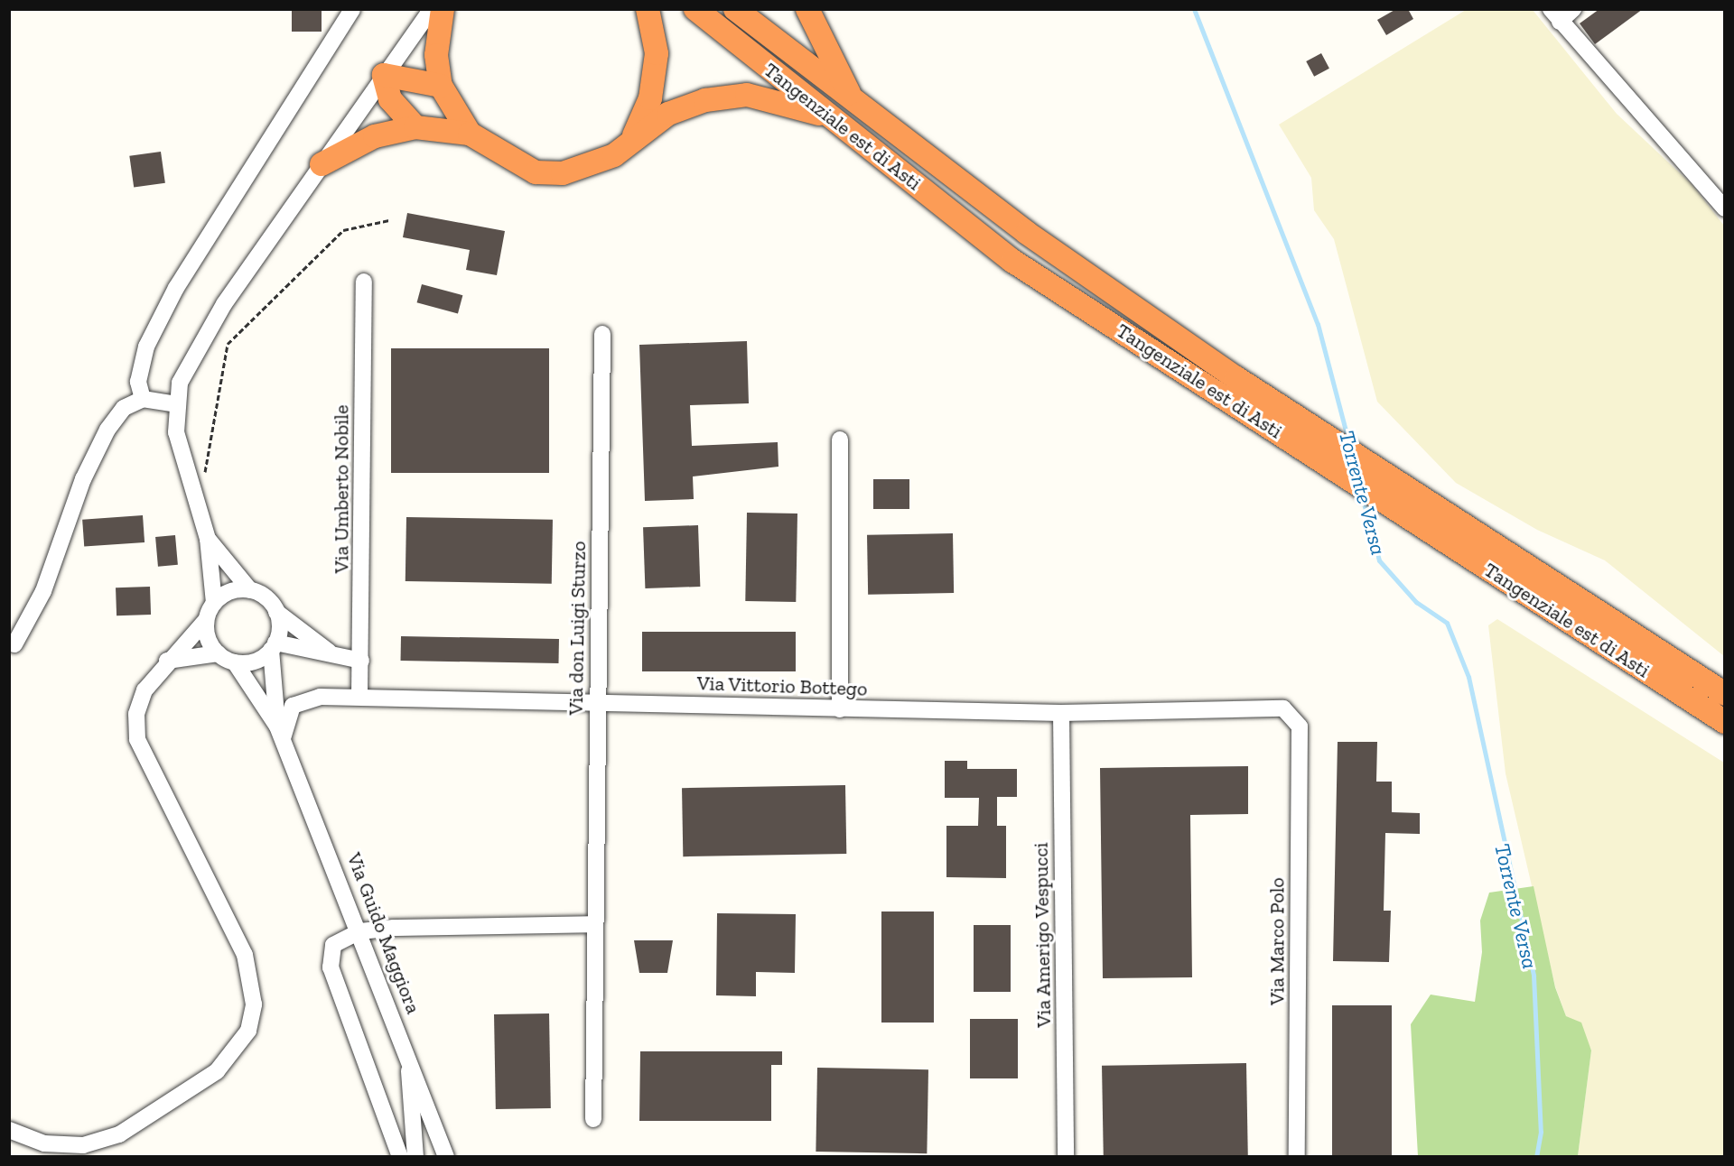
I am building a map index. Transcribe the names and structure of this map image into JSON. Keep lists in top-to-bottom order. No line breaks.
{"streets":{"highway":["Tangenziale est di Asti"],"street":["Via Umberto Nobile","Via don Luigi Sturzo","Via Vittorio Bottego","Via Guido Maggiora","Via Amerigo Vespucci","Via Marco Polo"]},"crossings":[["Via Umberto Nobile","Via Vittorio Bottego"],["Via don Luigi Sturzo","Via Vittorio Bottego"],["Via Vittorio Bottego","Via Guido Maggiora"],["Via Vittorio Bottego","Via Amerigo Vespucci"],["Via Vittorio Bottego","Via Marco Polo"]],"water":["Torrente Versa"]}
